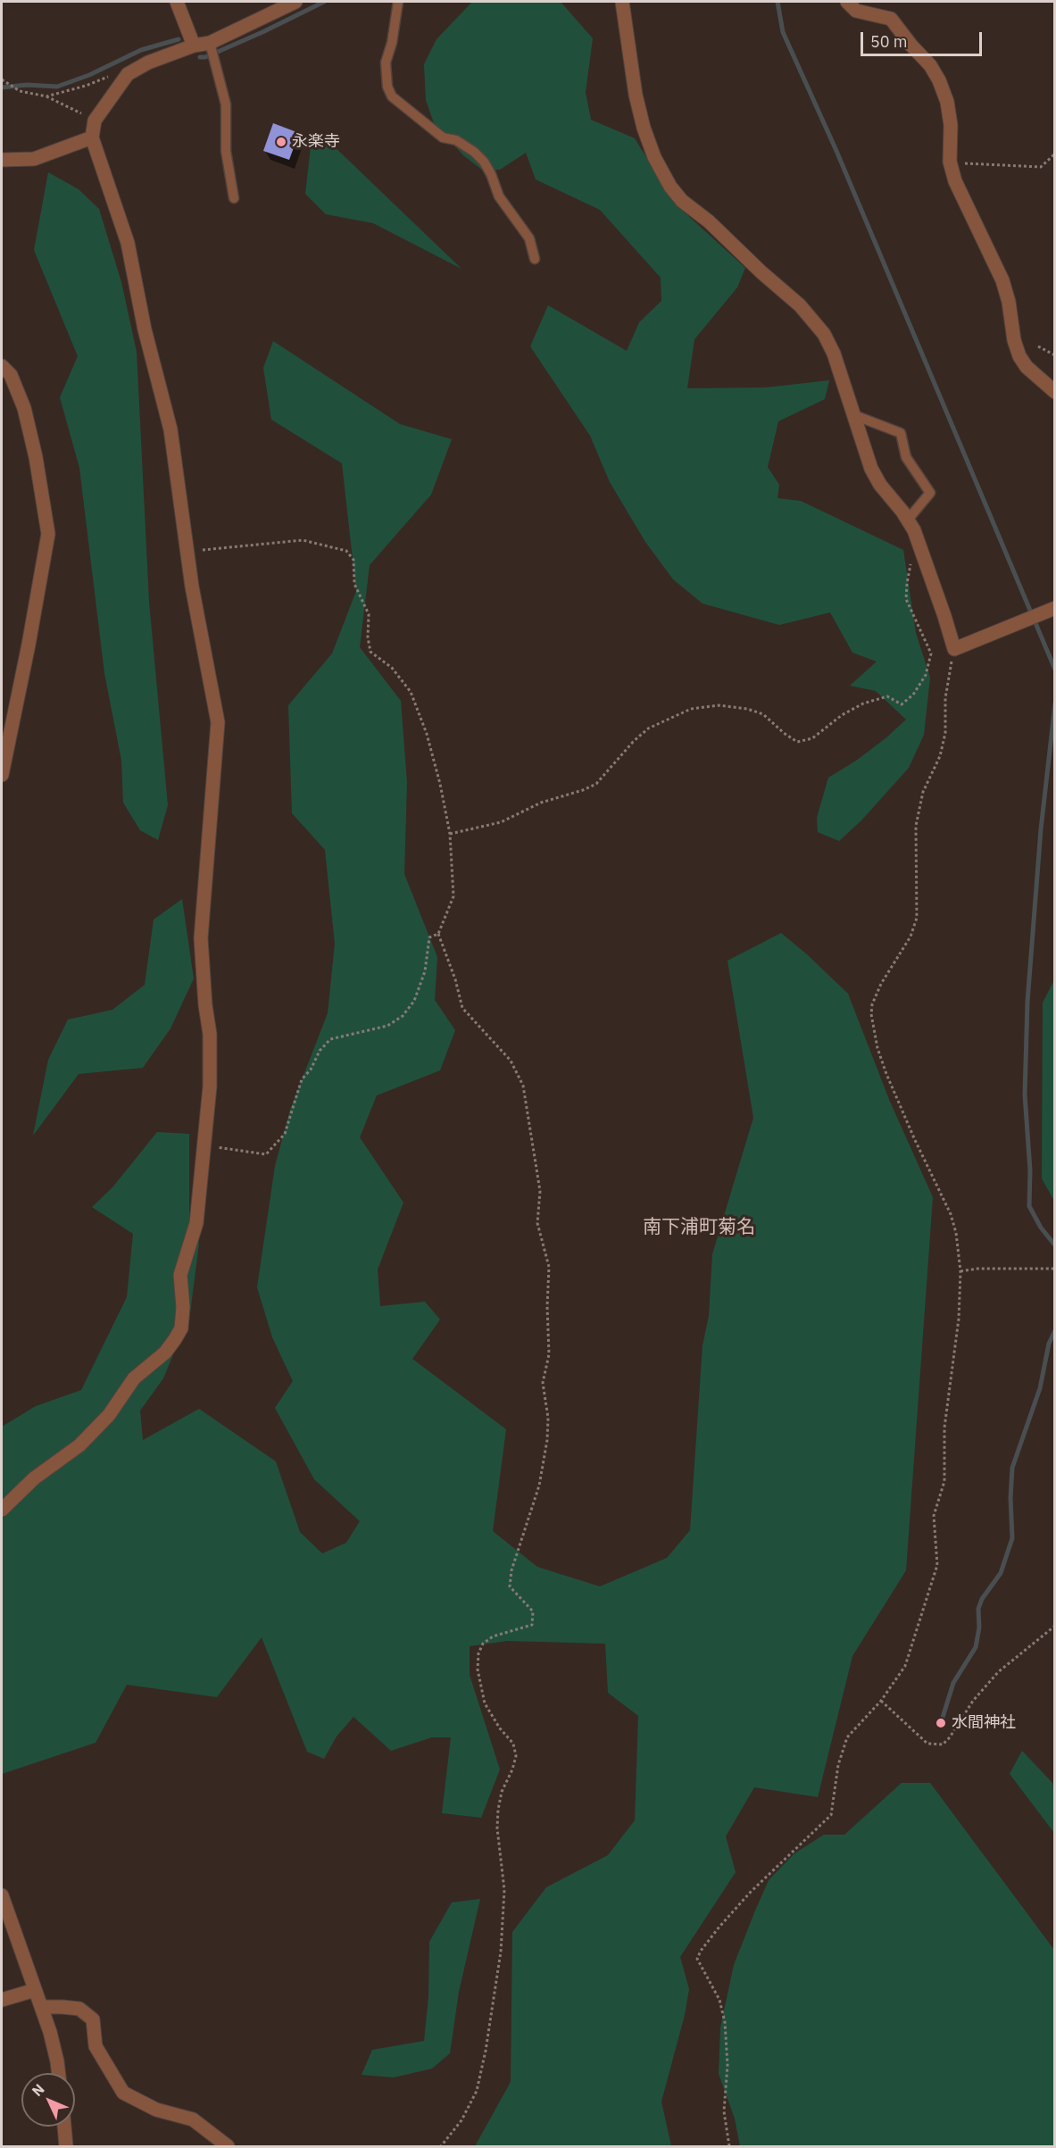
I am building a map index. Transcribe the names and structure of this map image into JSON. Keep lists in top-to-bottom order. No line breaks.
{"districts":["南下浦町菊名"],"places":["永楽寺","水間神社"],"scale_bar":"50 m","north":"top left"}
